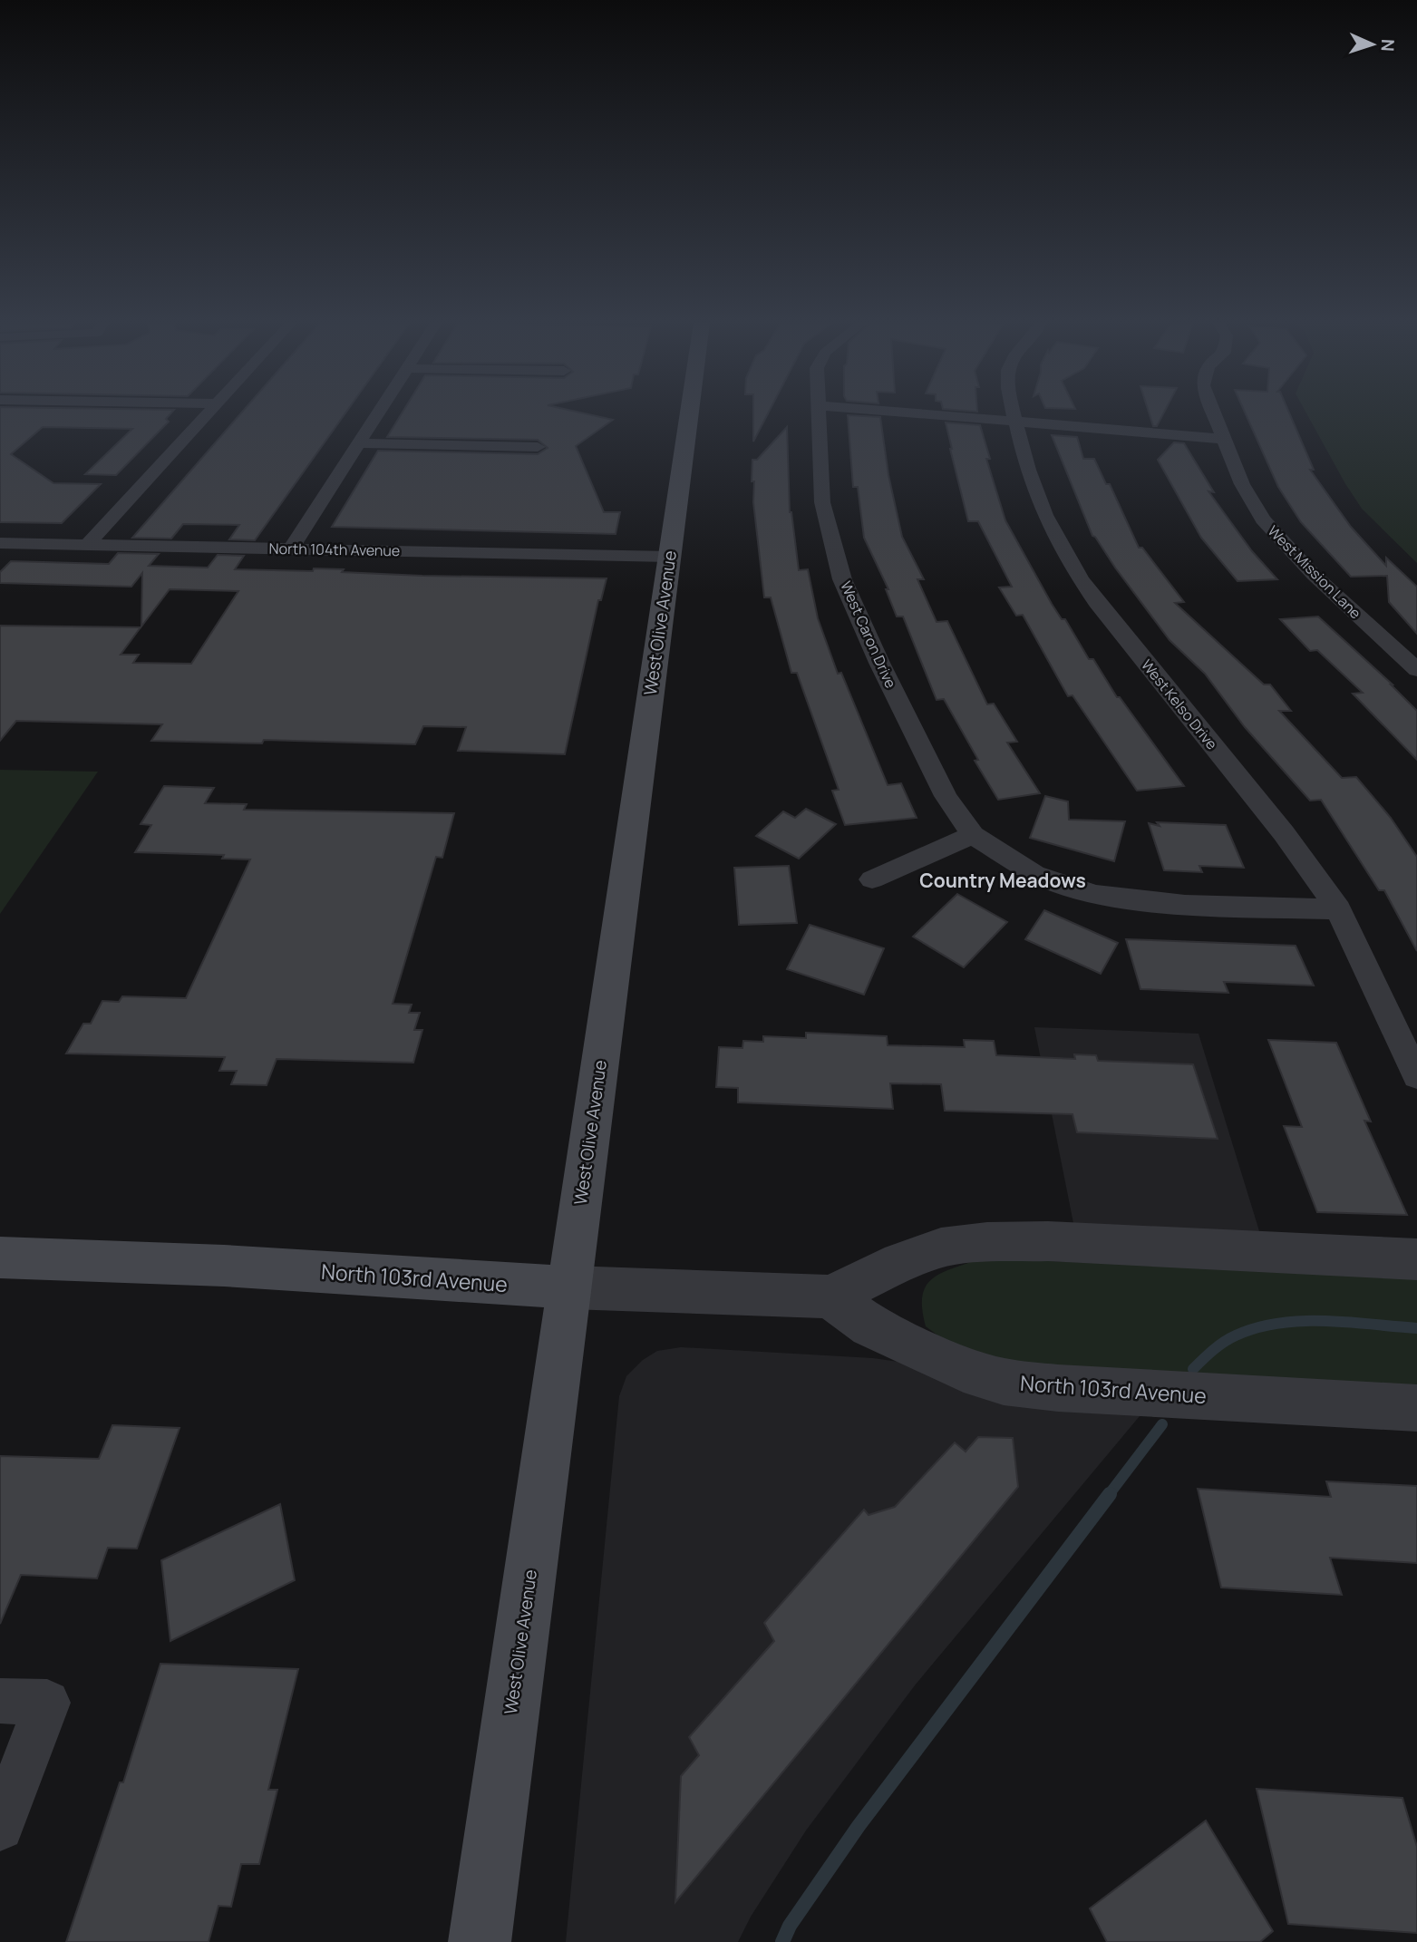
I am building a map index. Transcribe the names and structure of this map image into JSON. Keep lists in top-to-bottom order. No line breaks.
{"streets":{"main road":["West Olive Avenue","North 103rd Avenue"],"street":["North 104th Avenue","West Mission Lane","West Caron Drive","West Kelso Drive"]},"crossings":[["North 104th Avenue","West Olive Avenue"],["West Olive Avenue","North 103rd Avenue"],["West Caron Drive","West Kelso Drive"]],"districts":["Country Meadows"],"north":"right"}
